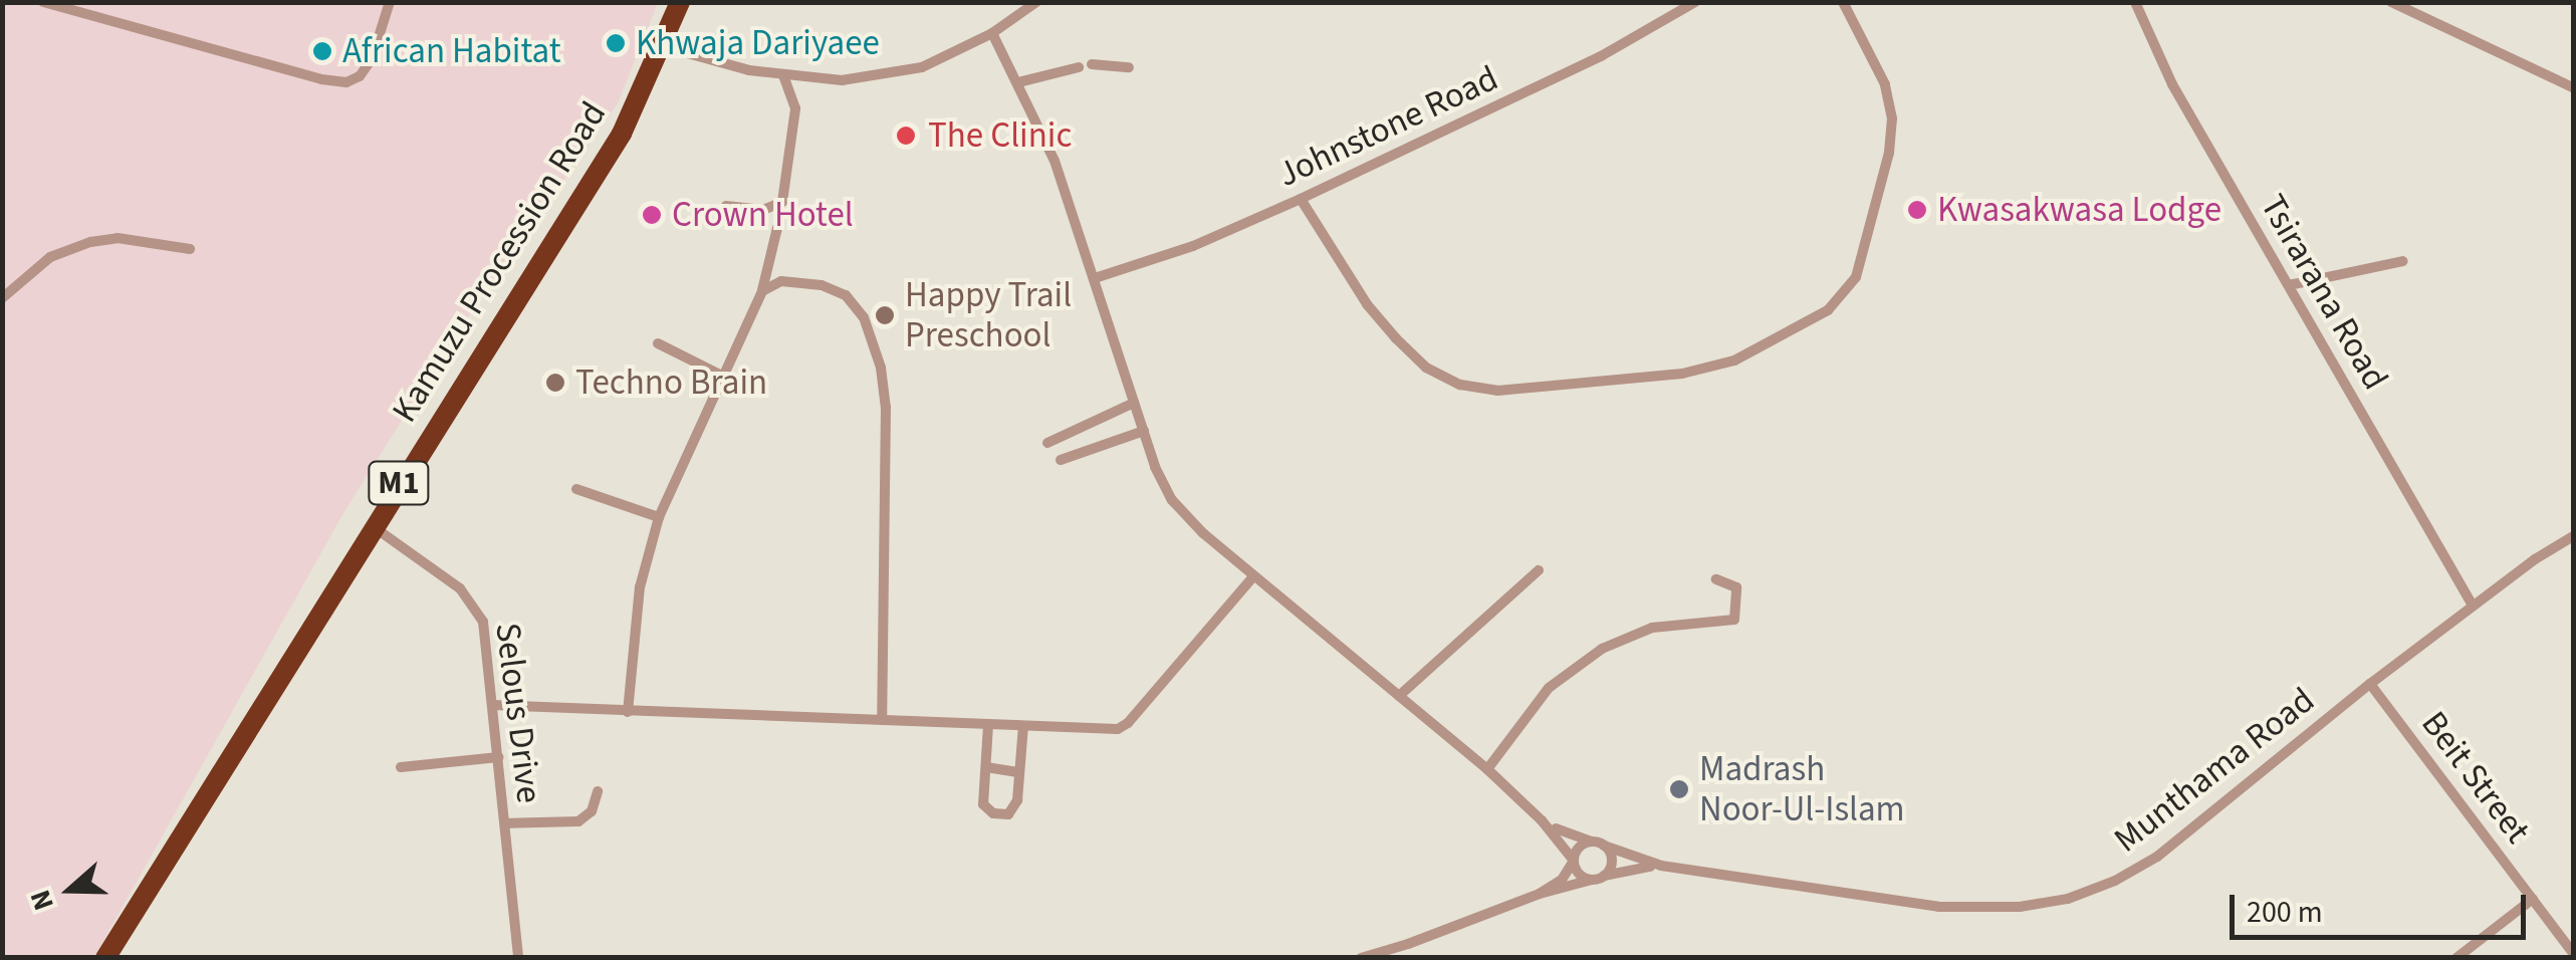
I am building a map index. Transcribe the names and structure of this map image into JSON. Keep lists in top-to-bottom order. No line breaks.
{"streets":{"highway":["Kamuzu Procession Road","M1"],"street":["Johnstone Road","Tsirarana Road","Selous Drive","Munthama Road","Beit Street"]},"crossings":[["Kamuzu Procession Road","Selous Drive"],["Tsirarana Road","Munthama Road"],["Munthama Road","Beit Street"]],"places":["Khwaja Dariyaee","African Habitat","The Clinic","Kwasakwasa Lodge","Crown Hotel","Happy Trail Preschool","Techno Brain","Madrash Noor-Ul-Islam"],"scale_bar":"200 m","north":"left"}
